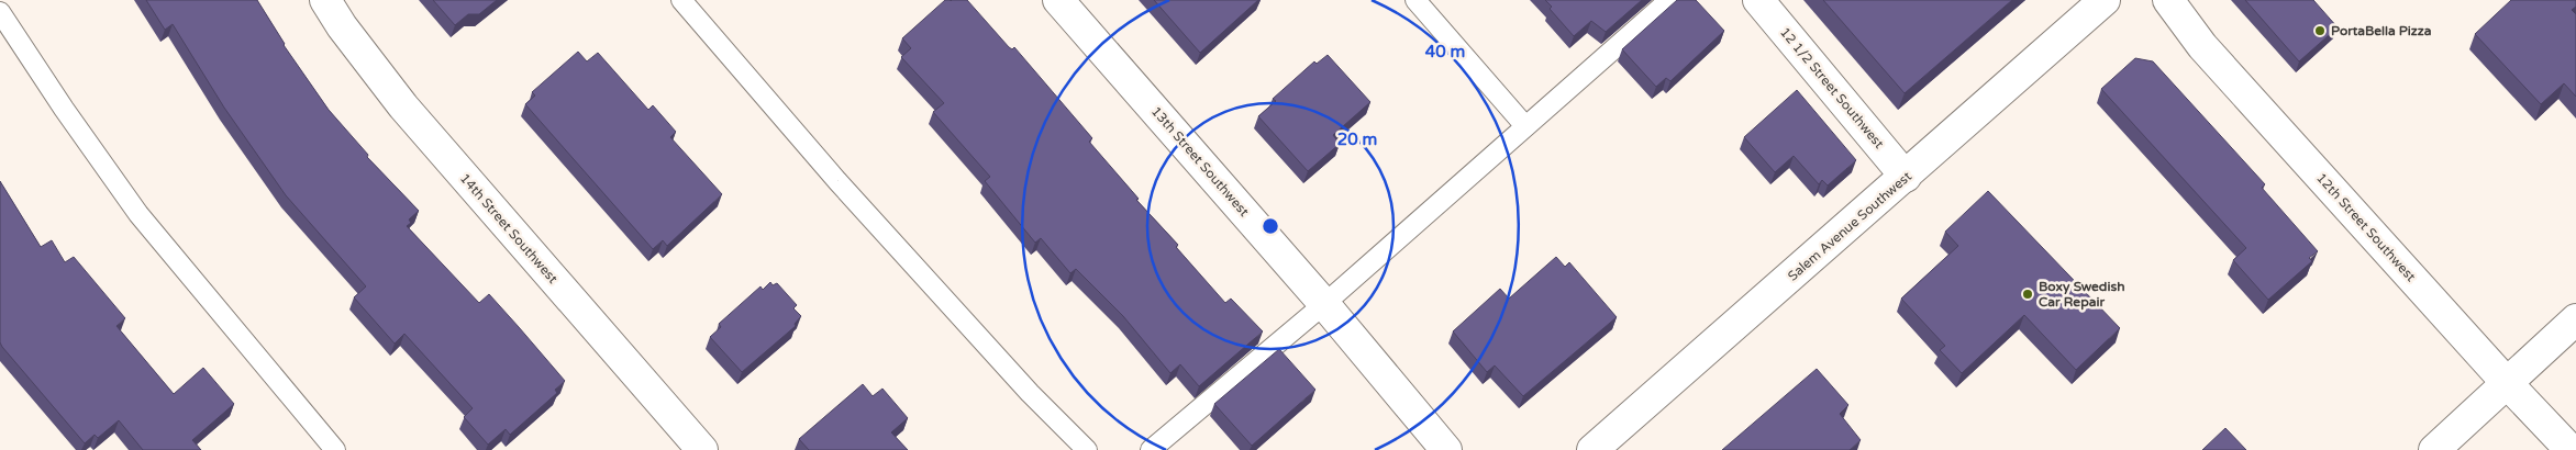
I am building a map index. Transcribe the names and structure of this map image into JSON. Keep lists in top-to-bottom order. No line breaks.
{"streets":{"street":["12 1/2 Street Southwest","13th Street Southwest","Salem Avenue Southwest","12th Street Southwest","14th Street Southwest"]},"crossings":[["12 1/2 Street Southwest","Salem Avenue Southwest"]],"places":["PortaBella Pizza","Boxy Swedish Car Repair"],"rings":["40 m","20 m"]}
